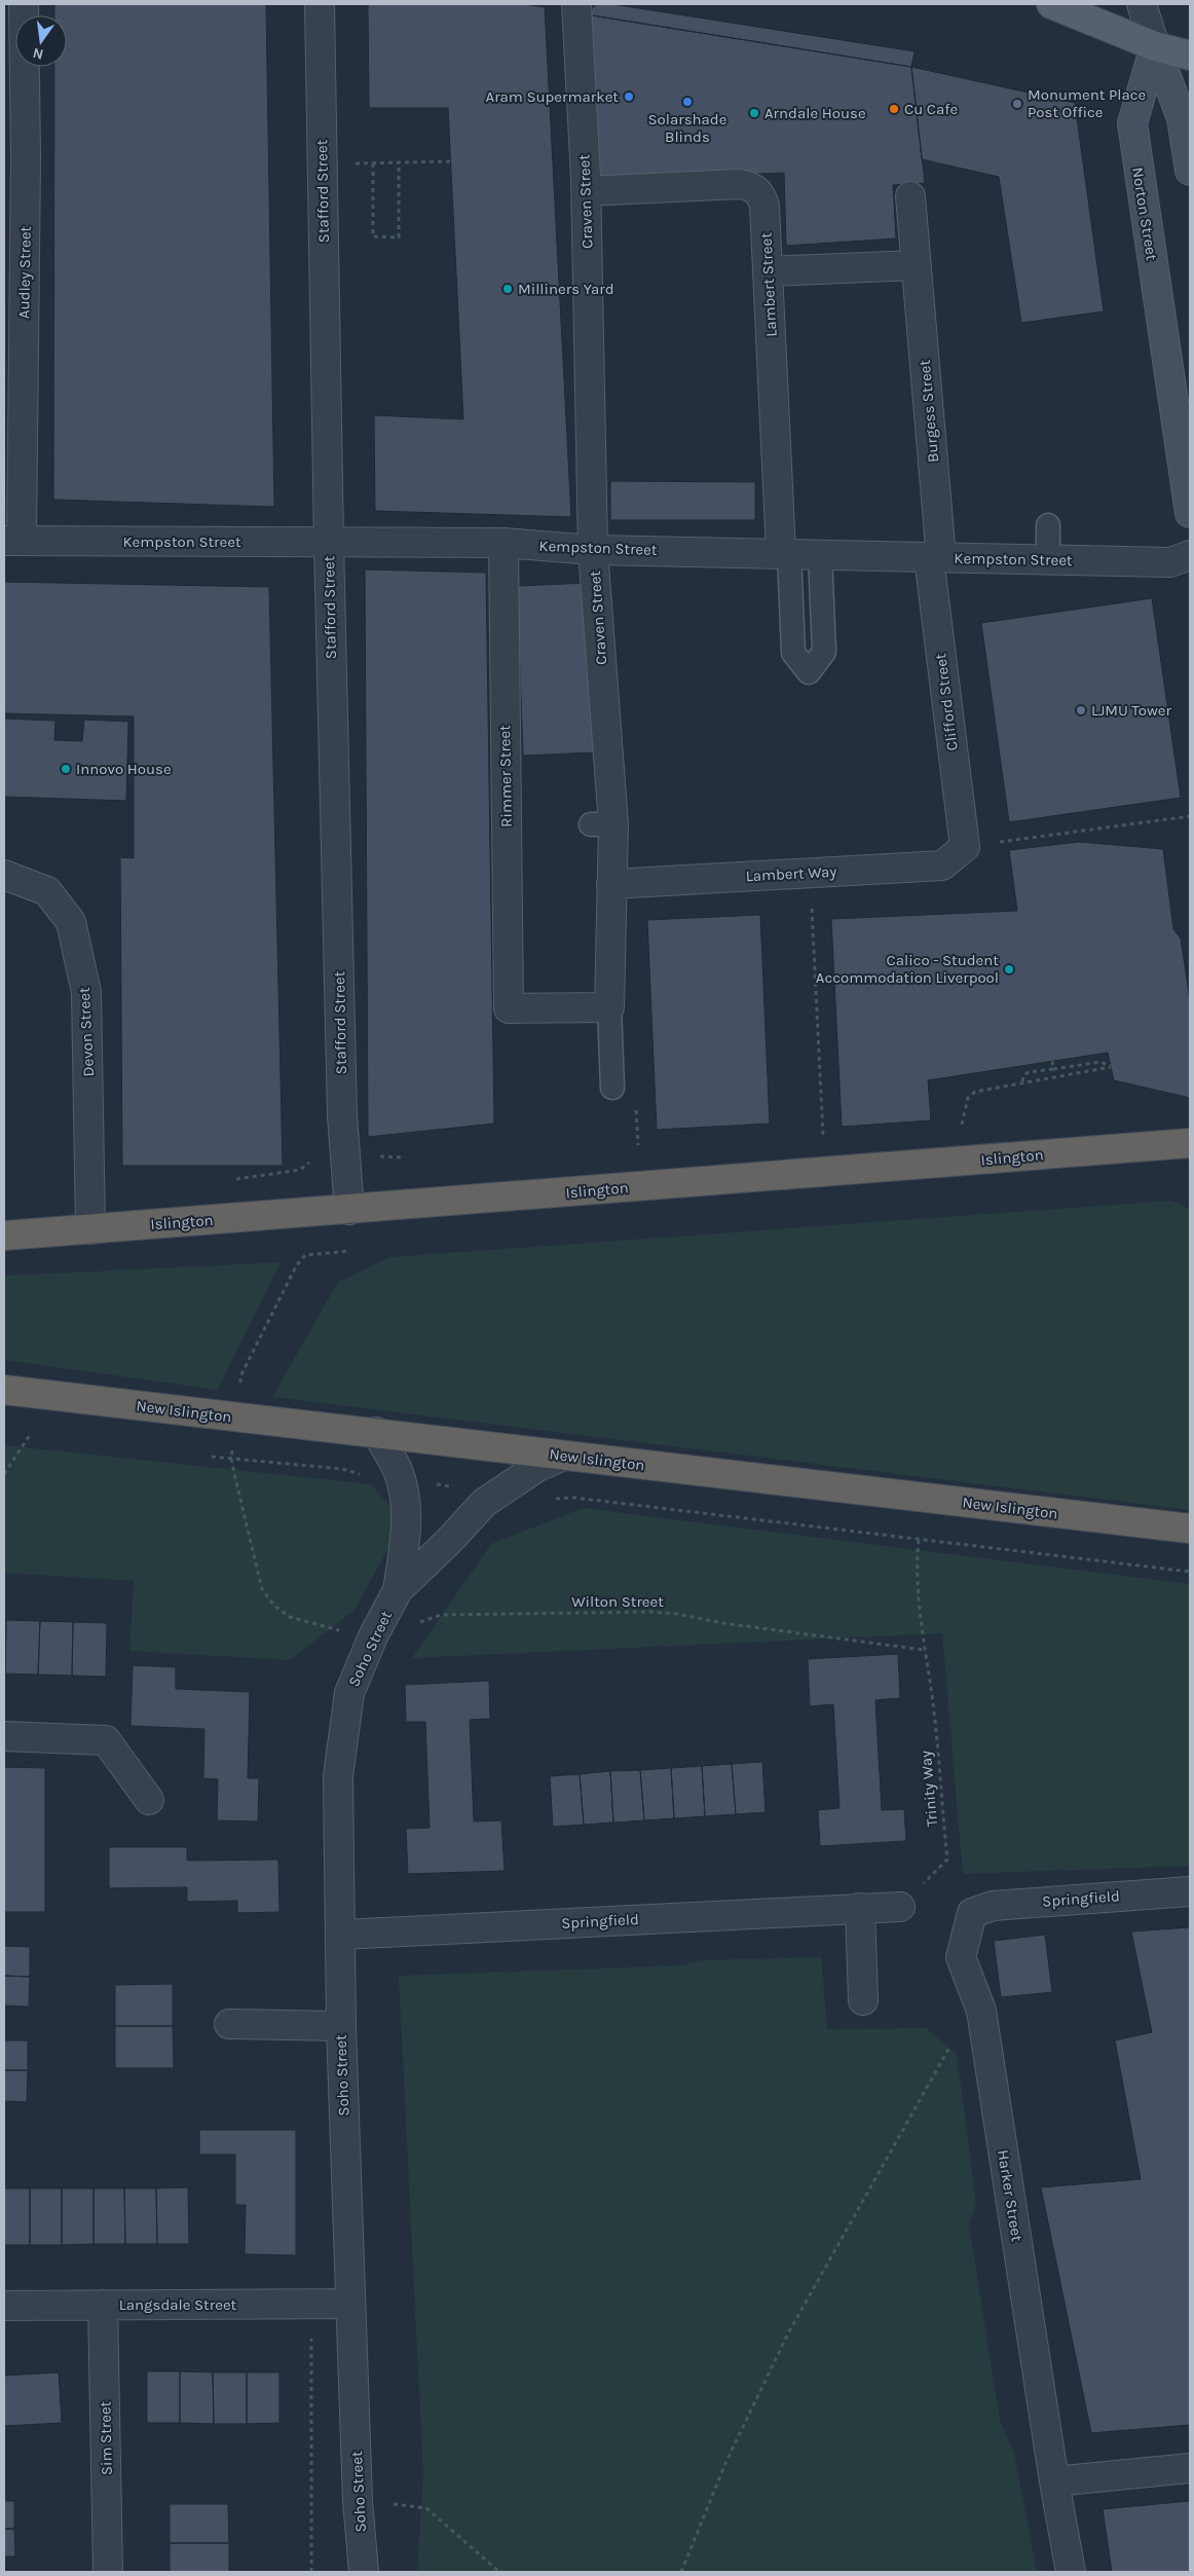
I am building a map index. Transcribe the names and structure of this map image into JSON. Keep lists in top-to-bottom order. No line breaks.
{"streets":{"highway":["Islington","New Islington"],"main road":["Norton Street"],"street":["Stafford Street","Craven Street","Audley Street","Lambert Street","Burgess Street","Kempston Street","Clifford Street","Rimmer Street","Lambert Way","Devon Street","Soho Street","Springfield","Harker Street","Langsdale Street","Sim Street"],"path":["Wilton Street","Trinity Way"]},"crossings":[["Stafford Street","Kempston Street"],["Stafford Street","Islington"],["Craven Street","Lambert Street"],["Craven Street","Kempston Street"],["Craven Street","Rimmer Street"],["Craven Street","Lambert Way"],["Audley Street","Kempston Street"],["Lambert Street","Kempston Street"],["Burgess Street","Kempston Street"],["Burgess Street","Clifford Street"],["Kempston Street","Clifford Street"],["Kempston Street","Rimmer Street"],["Clifford Street","Lambert Way"],["Devon Street","Islington"],["New Islington","Soho Street"],["Wilton Street","Soho Street"],["Wilton Street","Trinity Way"],["Soho Street","Springfield"],["Soho Street","Langsdale Street"],["Trinity Way","Springfield"],["Springfield","Harker Street"],["Langsdale Street","Sim Street"]],"places":["Aram Supermarket","Solarshade Blinds","Monument Place Post Office","Cu Cafe","Arndale House","Milliners Yard","LJMU Tower","Innovo House","Calico - Student Accommodation Liverpool"],"north":"bottom"}
